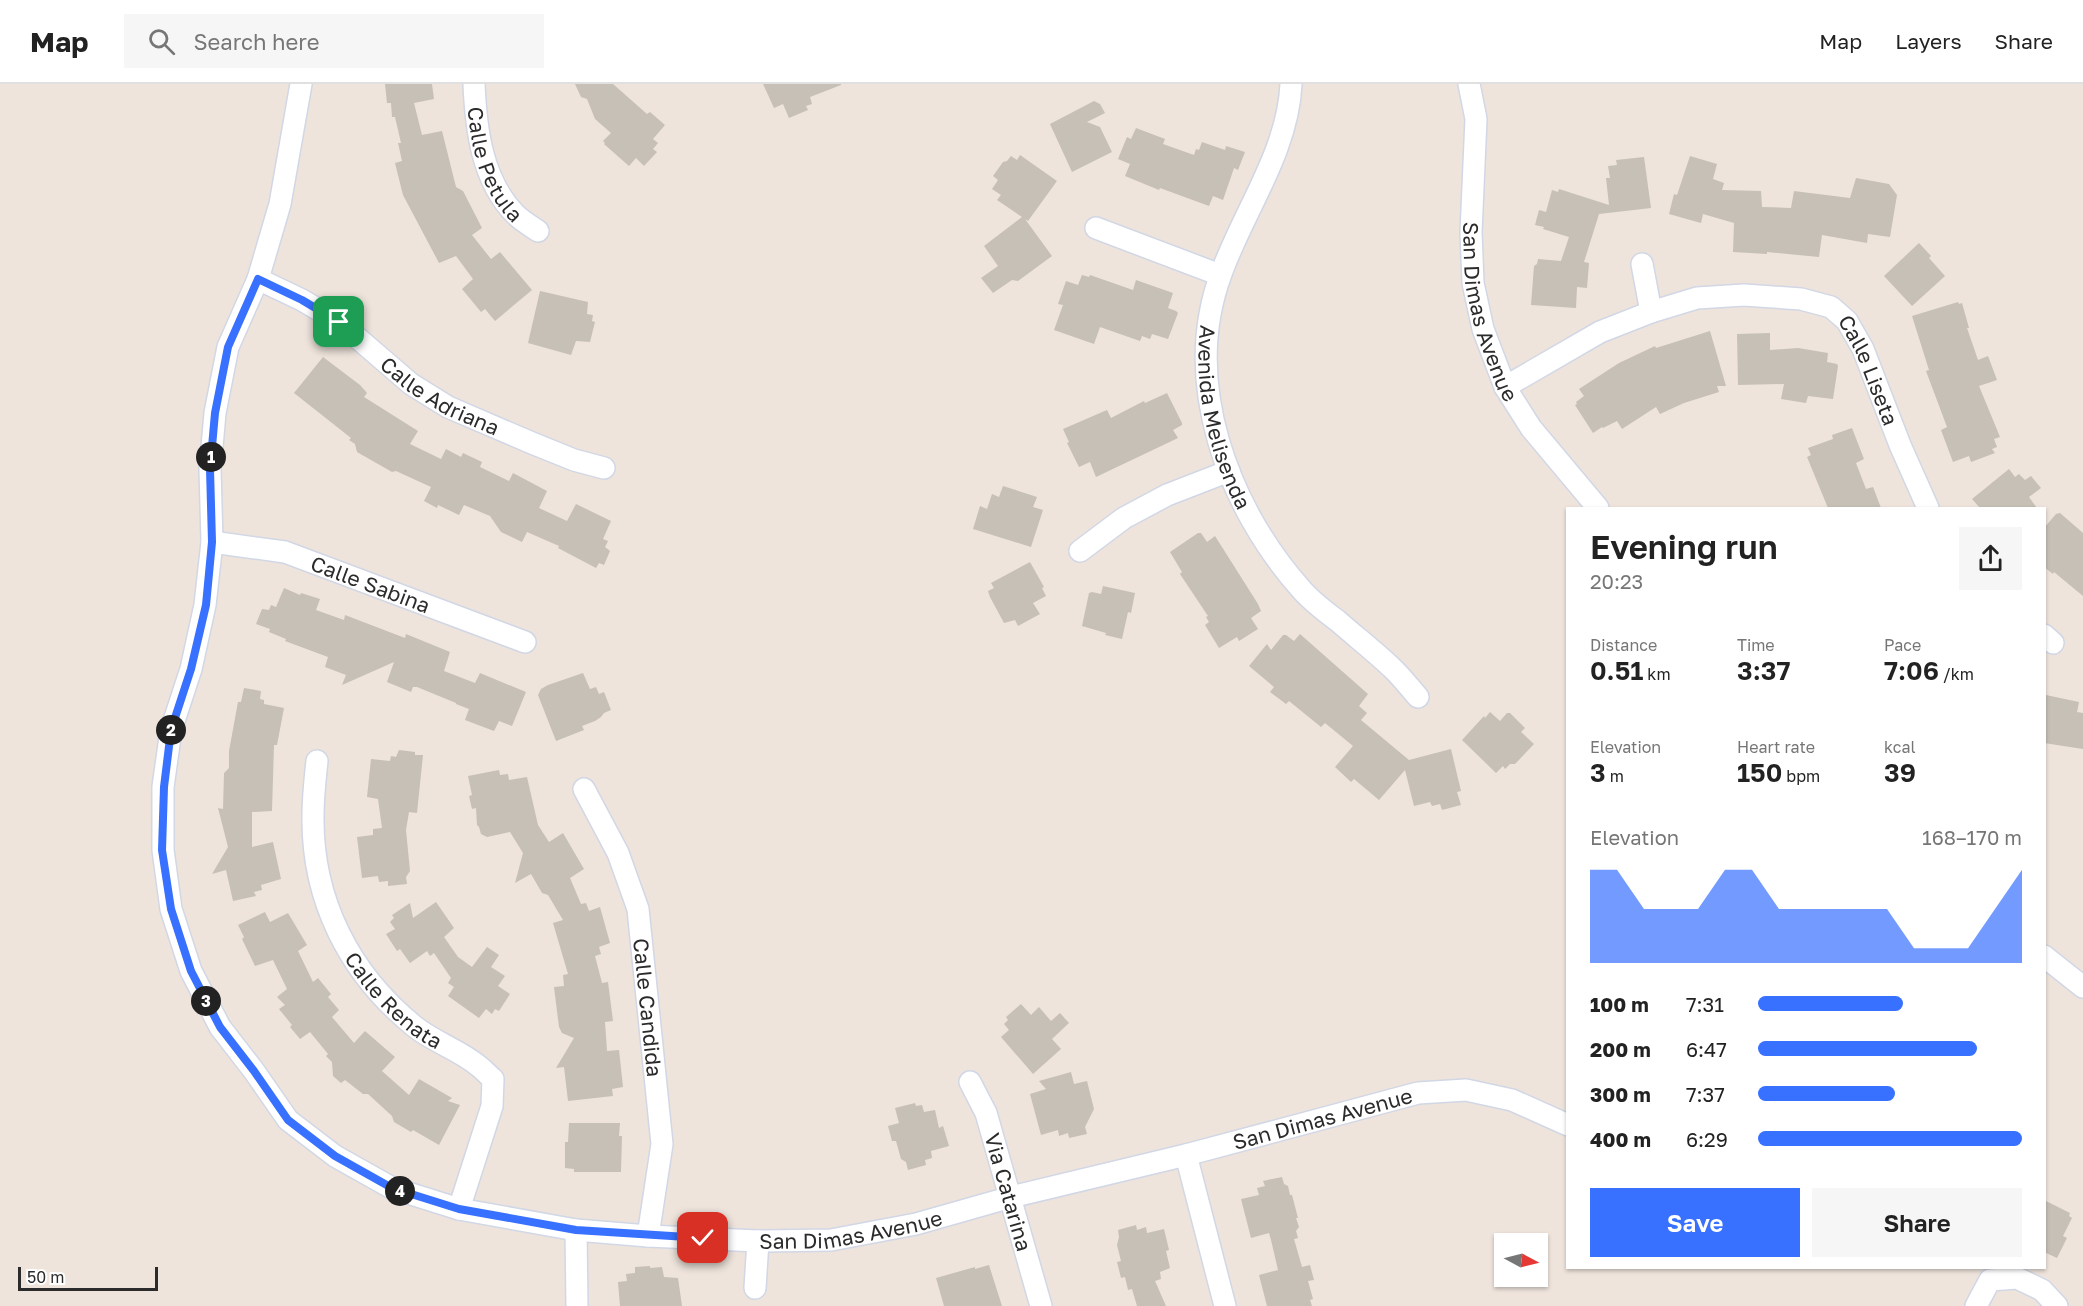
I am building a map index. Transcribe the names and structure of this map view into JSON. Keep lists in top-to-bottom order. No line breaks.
{"streets":{"street":["Calle Petula","San Dimas Avenue","Calle Liseta","Calle Adriana","Avenida Melisenda","Calle Sabina","Calle Renata","Calle Candida","Via Catarina"]},"crossings":[["San Dimas Avenue","Calle Liseta"],["San Dimas Avenue","Calle Adriana"],["San Dimas Avenue","Calle Sabina"],["San Dimas Avenue","Calle Renata"],["San Dimas Avenue","Calle Candida"],["San Dimas Avenue","Via Catarina"]],"scale_bar":"50 m","north":"right","page":{"header":"Map","search":"Search here","nav":["Map","Layers","Share"],"pins":["1","2","3","4"],"heading":["Evening run","20:23"],"stats":[["Distance","0.51 km"],["Time","3:37"],["Pace","7:06 /km"],["Elevation","3 m"],["Heart rate","150 bpm"],["kcal","39"]],"chart":["Elevation","168–170 m"],"list":[{"name":"100 m","note":"7:31"},{"name":"200 m","note":"6:47"},{"name":"300 m","note":"7:37"},{"name":"400 m","note":"6:29"}],"buttons":["Save","Share"],"scale":"50 m"}}
